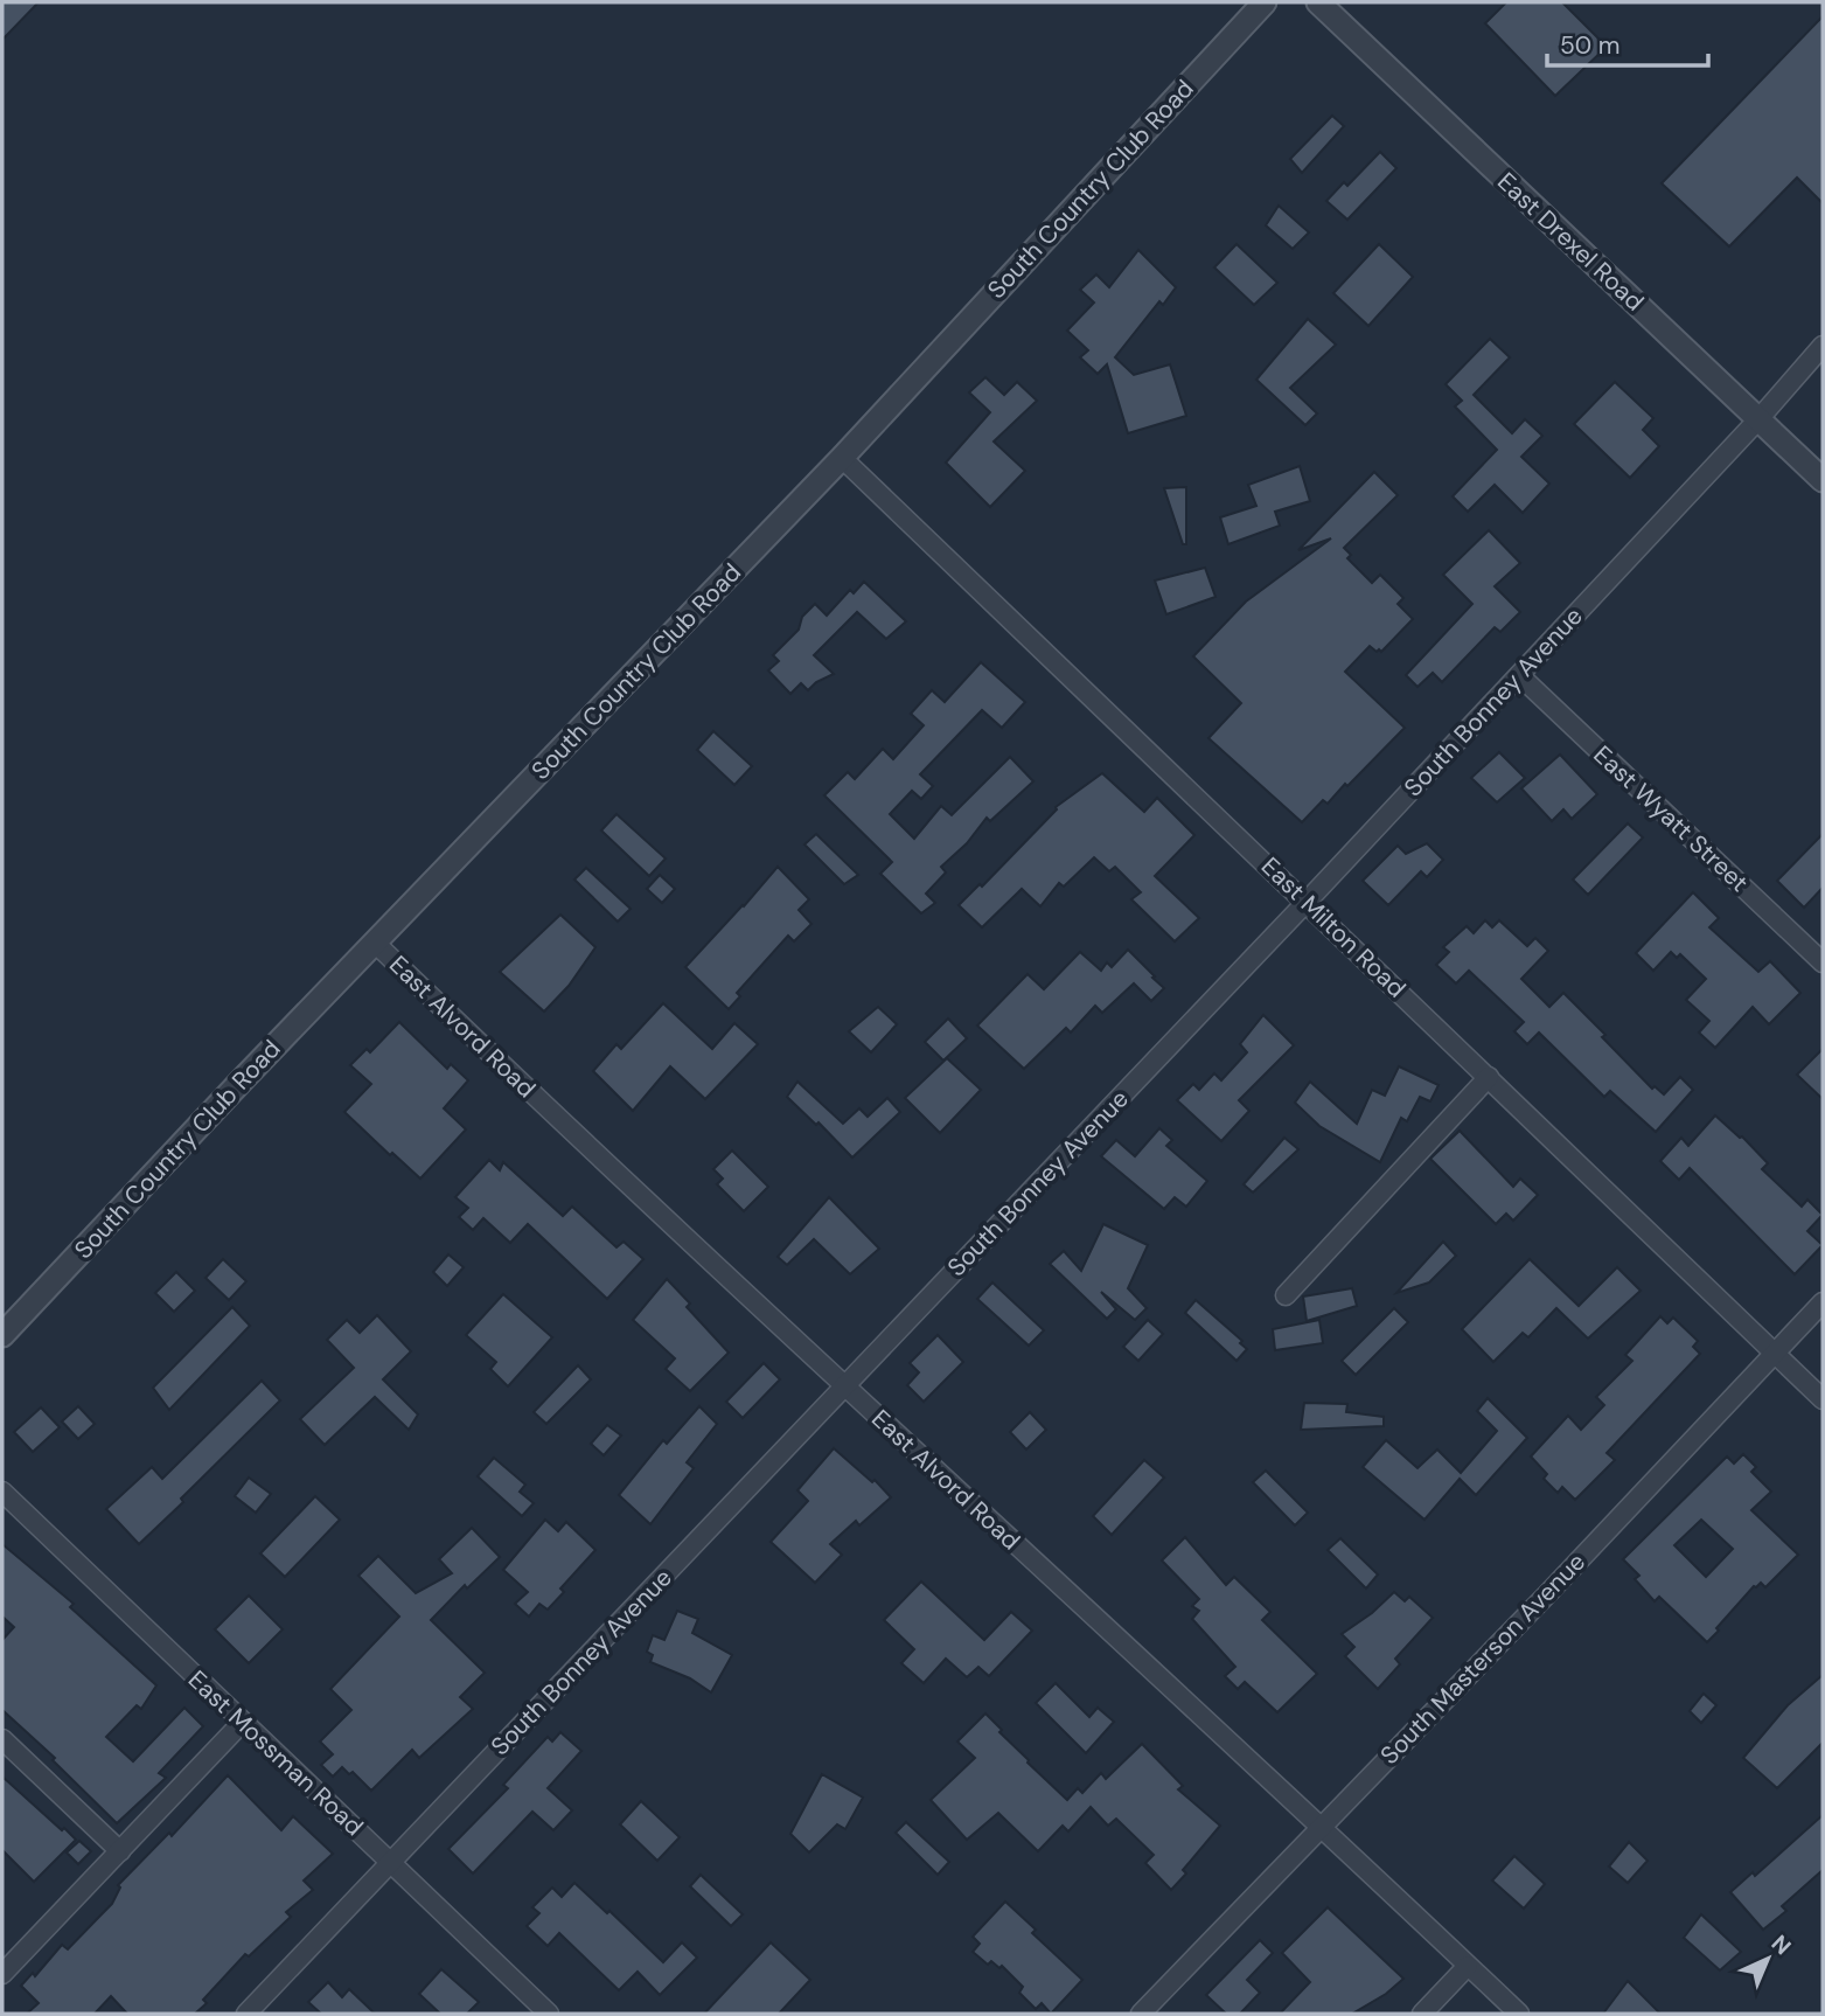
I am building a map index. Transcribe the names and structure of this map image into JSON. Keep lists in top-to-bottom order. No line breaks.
{"streets":{"street":["South Country Club Road","East Drexel Road","South Bonney Avenue","East Wyatt Street","East Milton Road","East Alvord Road","South Masterson Avenue","East Mossman Road"]},"crossings":[["South Country Club Road","East Milton Road"],["South Country Club Road","East Alvord Road"],["East Drexel Road","South Bonney Avenue"],["South Bonney Avenue","East Wyatt Street"],["South Bonney Avenue","East Milton Road"],["South Bonney Avenue","East Alvord Road"],["South Bonney Avenue","East Mossman Road"],["East Milton Road","South Masterson Avenue"],["East Alvord Road","South Masterson Avenue"]],"scale_bar":"50 m","north":"top right"}
